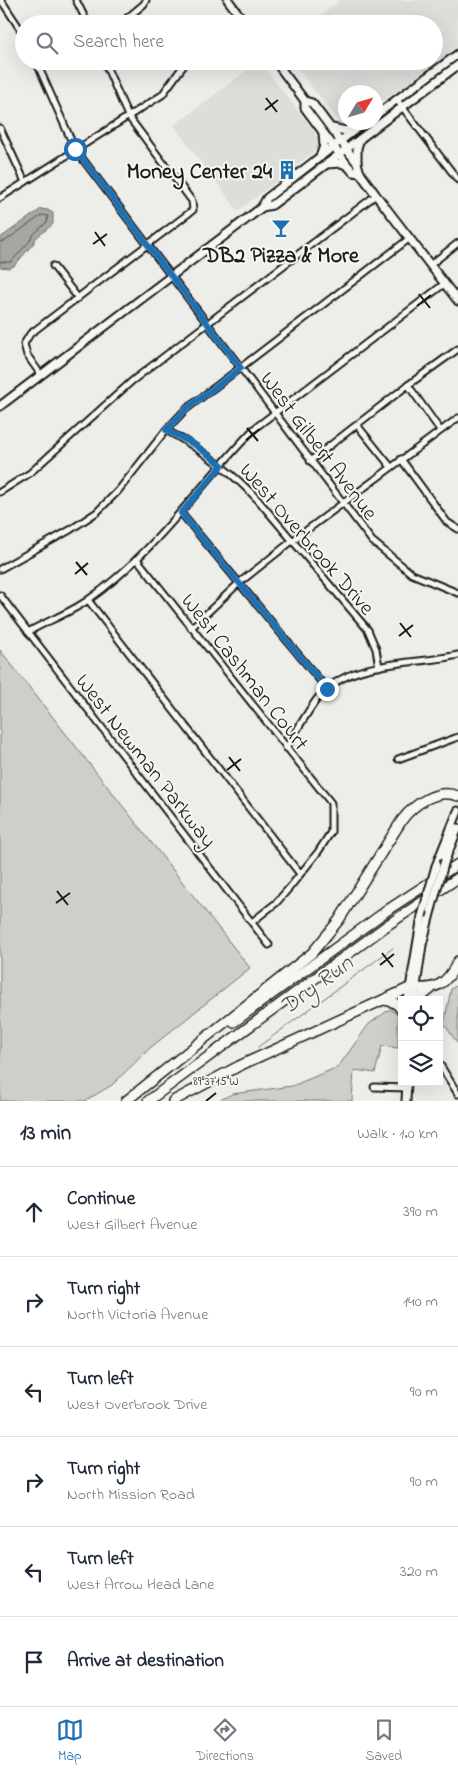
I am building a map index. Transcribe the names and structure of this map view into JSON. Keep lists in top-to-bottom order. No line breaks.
{"streets":{"street":["West Gilbert Avenue","West Overbrook Drive","West Cashman Court","West Newman Parkway"]},"water":["Dry Run"],"places":{"building":["Money Center 24"],"bar":["DB2 Pizza & More"]},"north":"top right","page":{"search":"Search here","heading":["13 min","Walk · 1.0 km"],"list":[["Continue","West Gilbert Avenue","390 m"],["Turn right","North Victoria Avenue","140 m"],["Turn left","West Overbrook Drive","90 m"],["Turn right","North Mission Road","90 m"],["Turn left","West Arrow Head Lane","320 m"],"Arrive at destination"],"nav":["Map","Directions","Saved"]},"coordinates":["89°37'15\"W"]}
